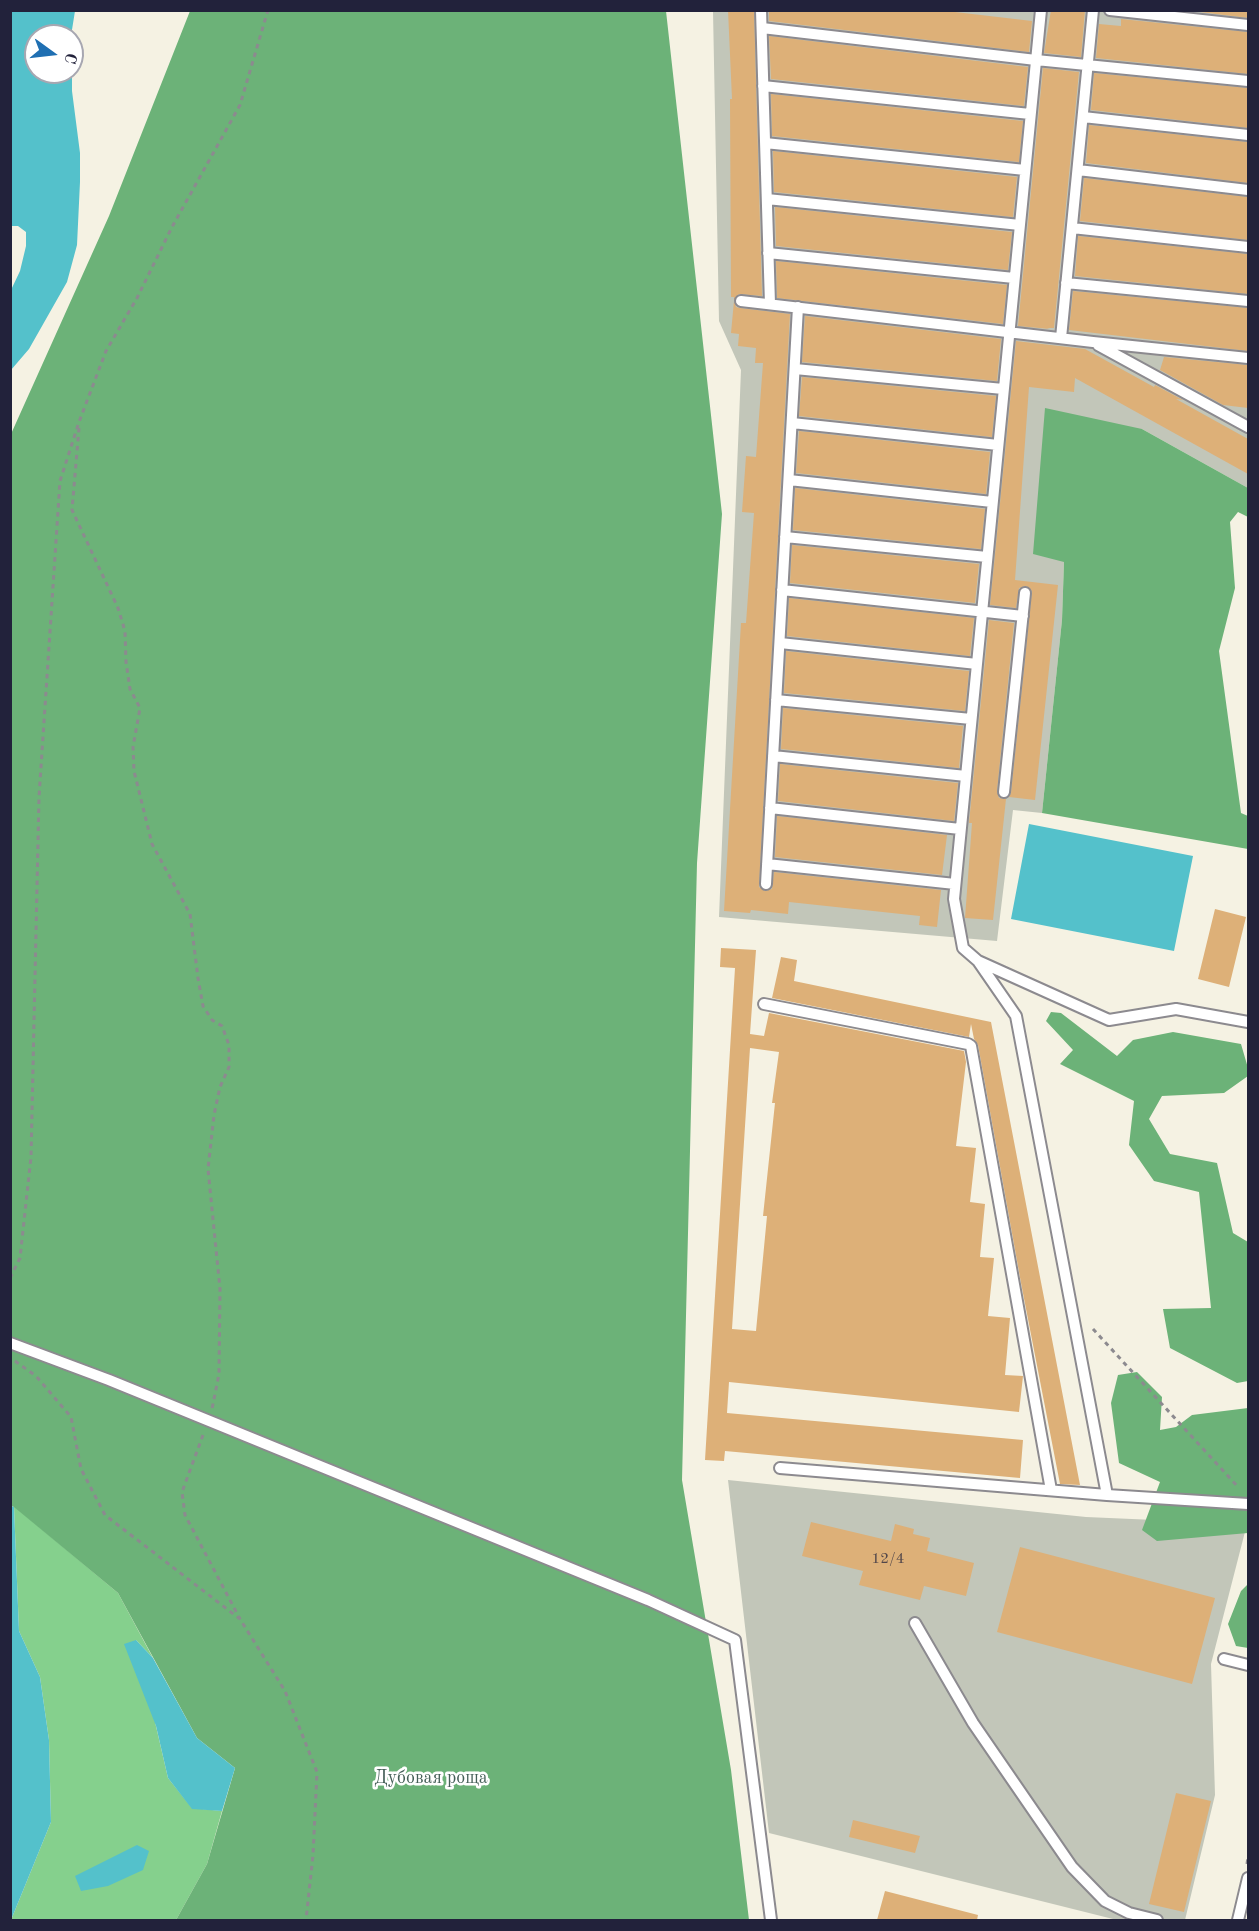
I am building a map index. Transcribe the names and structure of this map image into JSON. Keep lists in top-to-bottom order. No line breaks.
{"parks":["Дубовая роща"],"house_numbers":["12/4"],"north":"right"}
